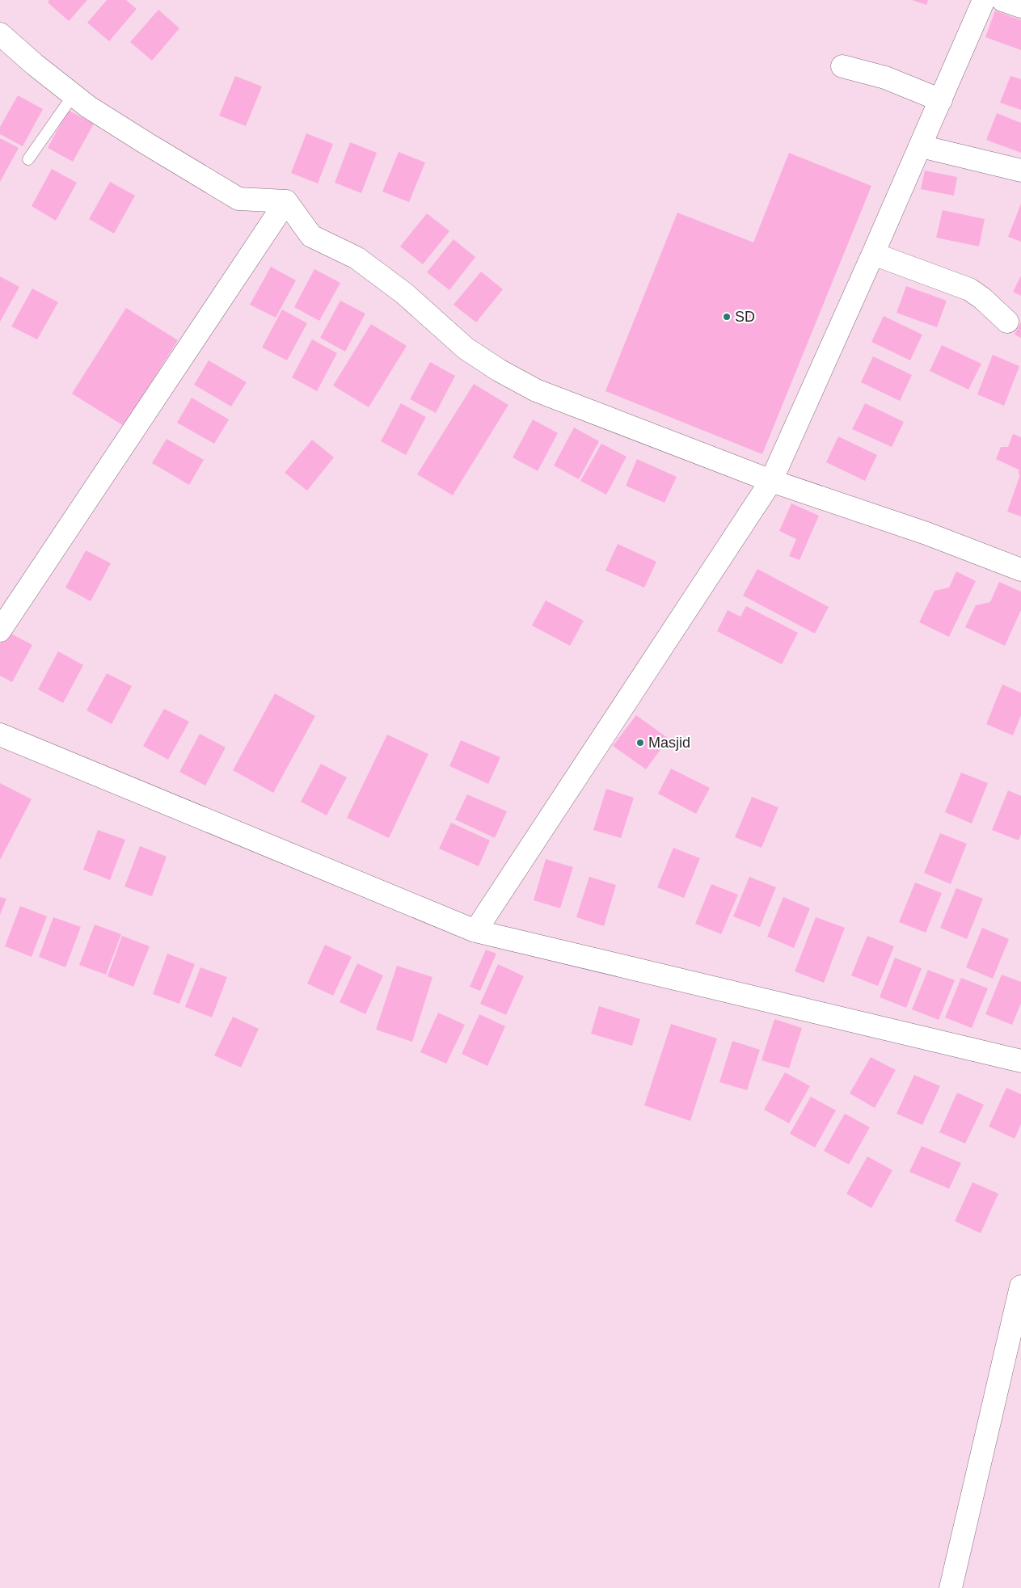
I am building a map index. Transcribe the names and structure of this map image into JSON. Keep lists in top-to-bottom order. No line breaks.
{"places":["SD","Masjid"]}
